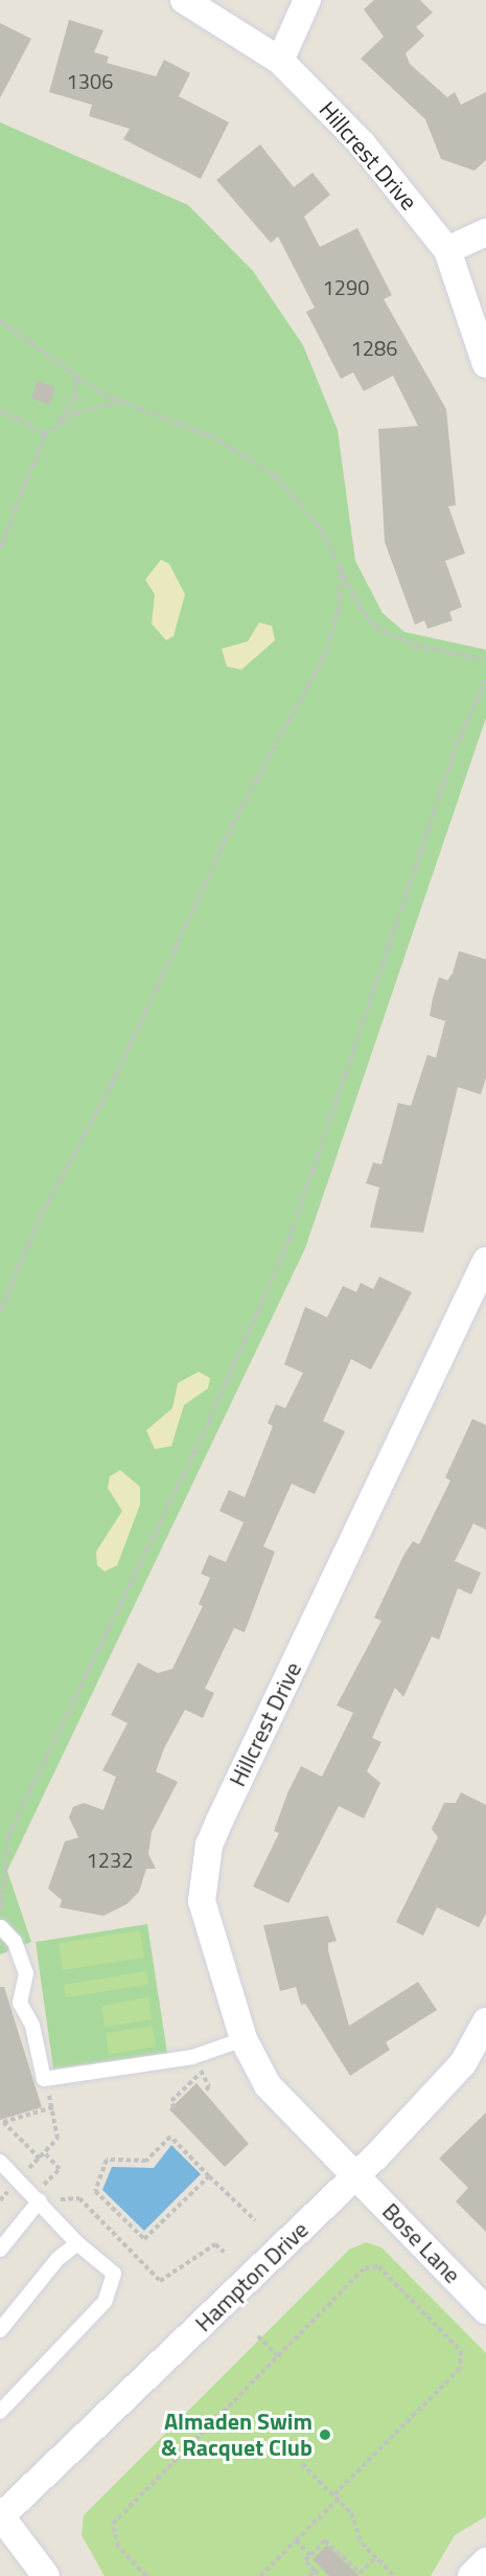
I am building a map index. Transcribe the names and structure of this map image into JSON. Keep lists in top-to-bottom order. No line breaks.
{"streets":{"street":["Hillcrest Drive","Bose Lane","Hampton Drive"]},"crossings":[["Hillcrest Drive","Bose Lane"],["Hillcrest Drive","Hampton Drive"],["Bose Lane","Hampton Drive"]],"places":["Almaden Swim & Racquet Club"],"house_numbers":["1306","1290","1286","1232"]}
